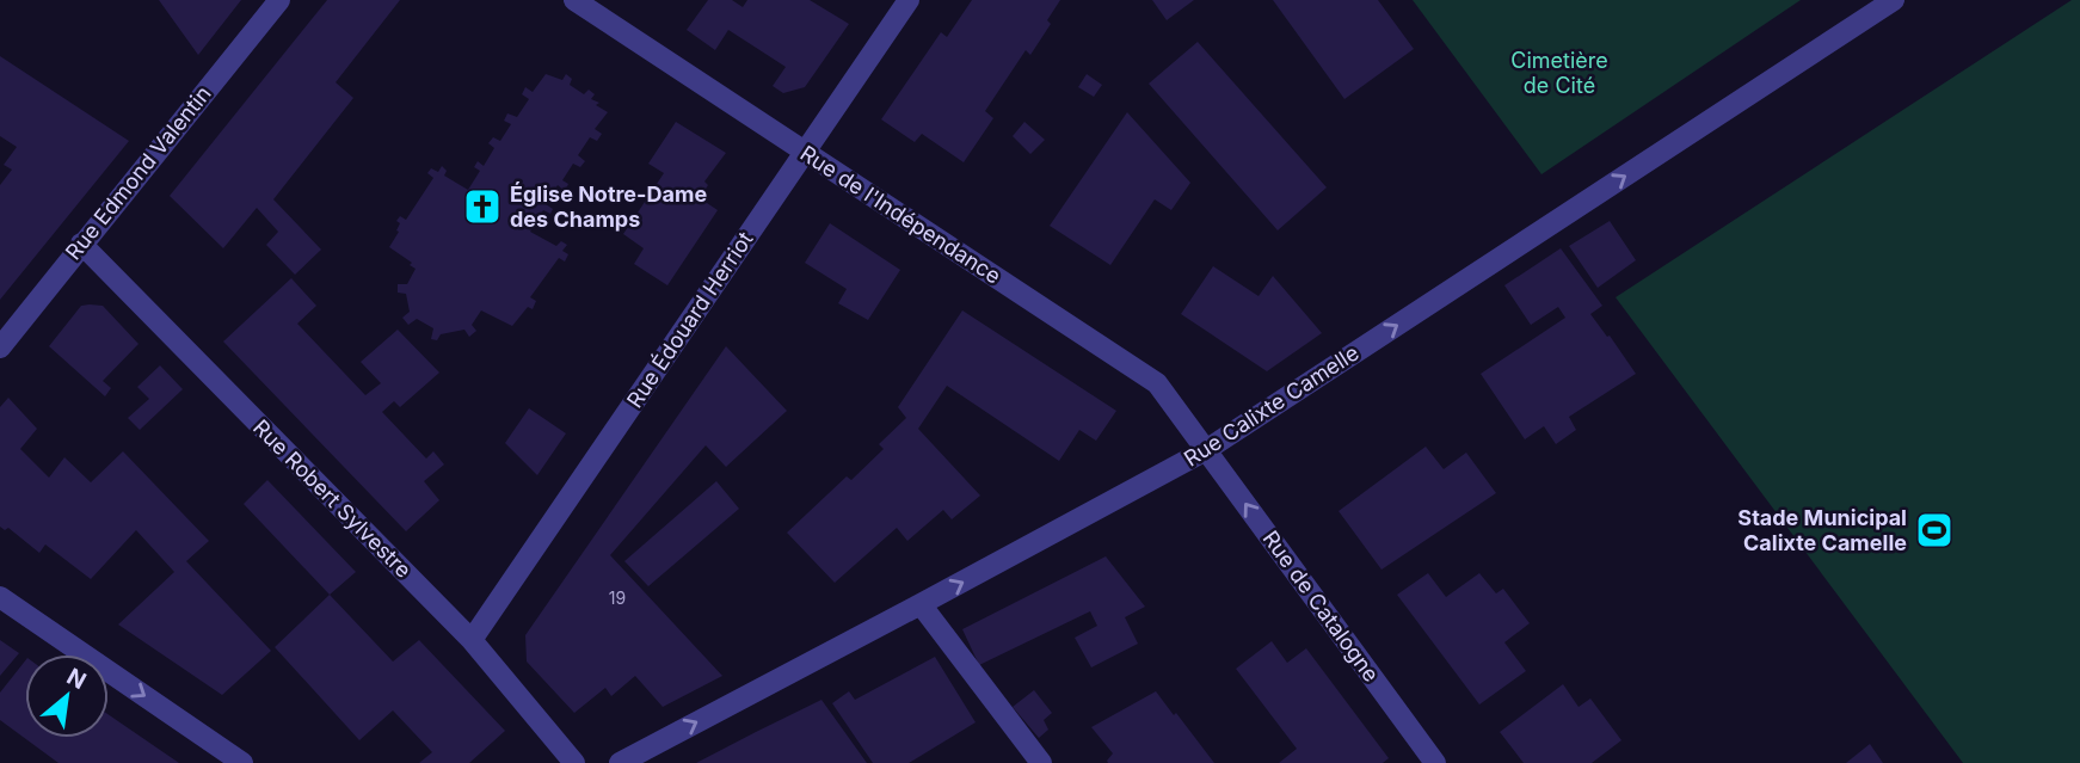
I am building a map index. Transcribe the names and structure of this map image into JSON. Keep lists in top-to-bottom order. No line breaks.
{"streets":{"street":["Rue Edmond Valentin","Rue de l'Indépendance","Rue Édouard Herriot","Rue Calixte Camelle","Rue Robert Sylvestre","Rue de Catalogne"]},"crossings":[["Rue Edmond Valentin","Rue Robert Sylvestre"],["Rue de l'Indépendance","Rue Édouard Herriot"],["Rue de l'Indépendance","Rue Calixte Camelle"],["Rue de l'Indépendance","Rue de Catalogne"],["Rue Édouard Herriot","Rue Robert Sylvestre"],["Rue Calixte Camelle","Rue de Catalogne"]],"one_way":["Rue Calixte Camelle","Rue de Catalogne"],"parks":["Cimetière de Cité"],"places":{"church":["Église Notre-Dame des Champs"],"sports":["Stade Municipal Calixte Camelle"]},"house_numbers":["19"],"north":"top right"}
